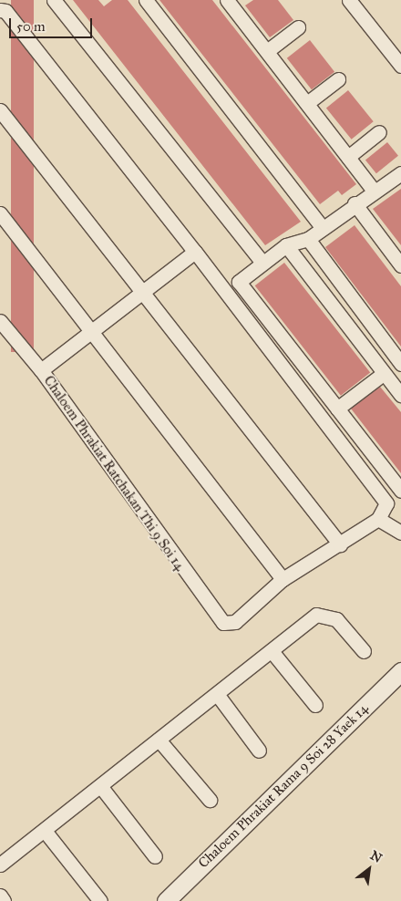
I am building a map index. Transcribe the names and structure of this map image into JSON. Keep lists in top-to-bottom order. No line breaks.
{"streets":{"street":["Chaloem Phrakiat Ratchakan Thi 9 Soi 14","Chaloem Phrakiat Rama 9 Soi 28 Yaek 14"]},"scale_bar":"50 m","north":"top right"}
